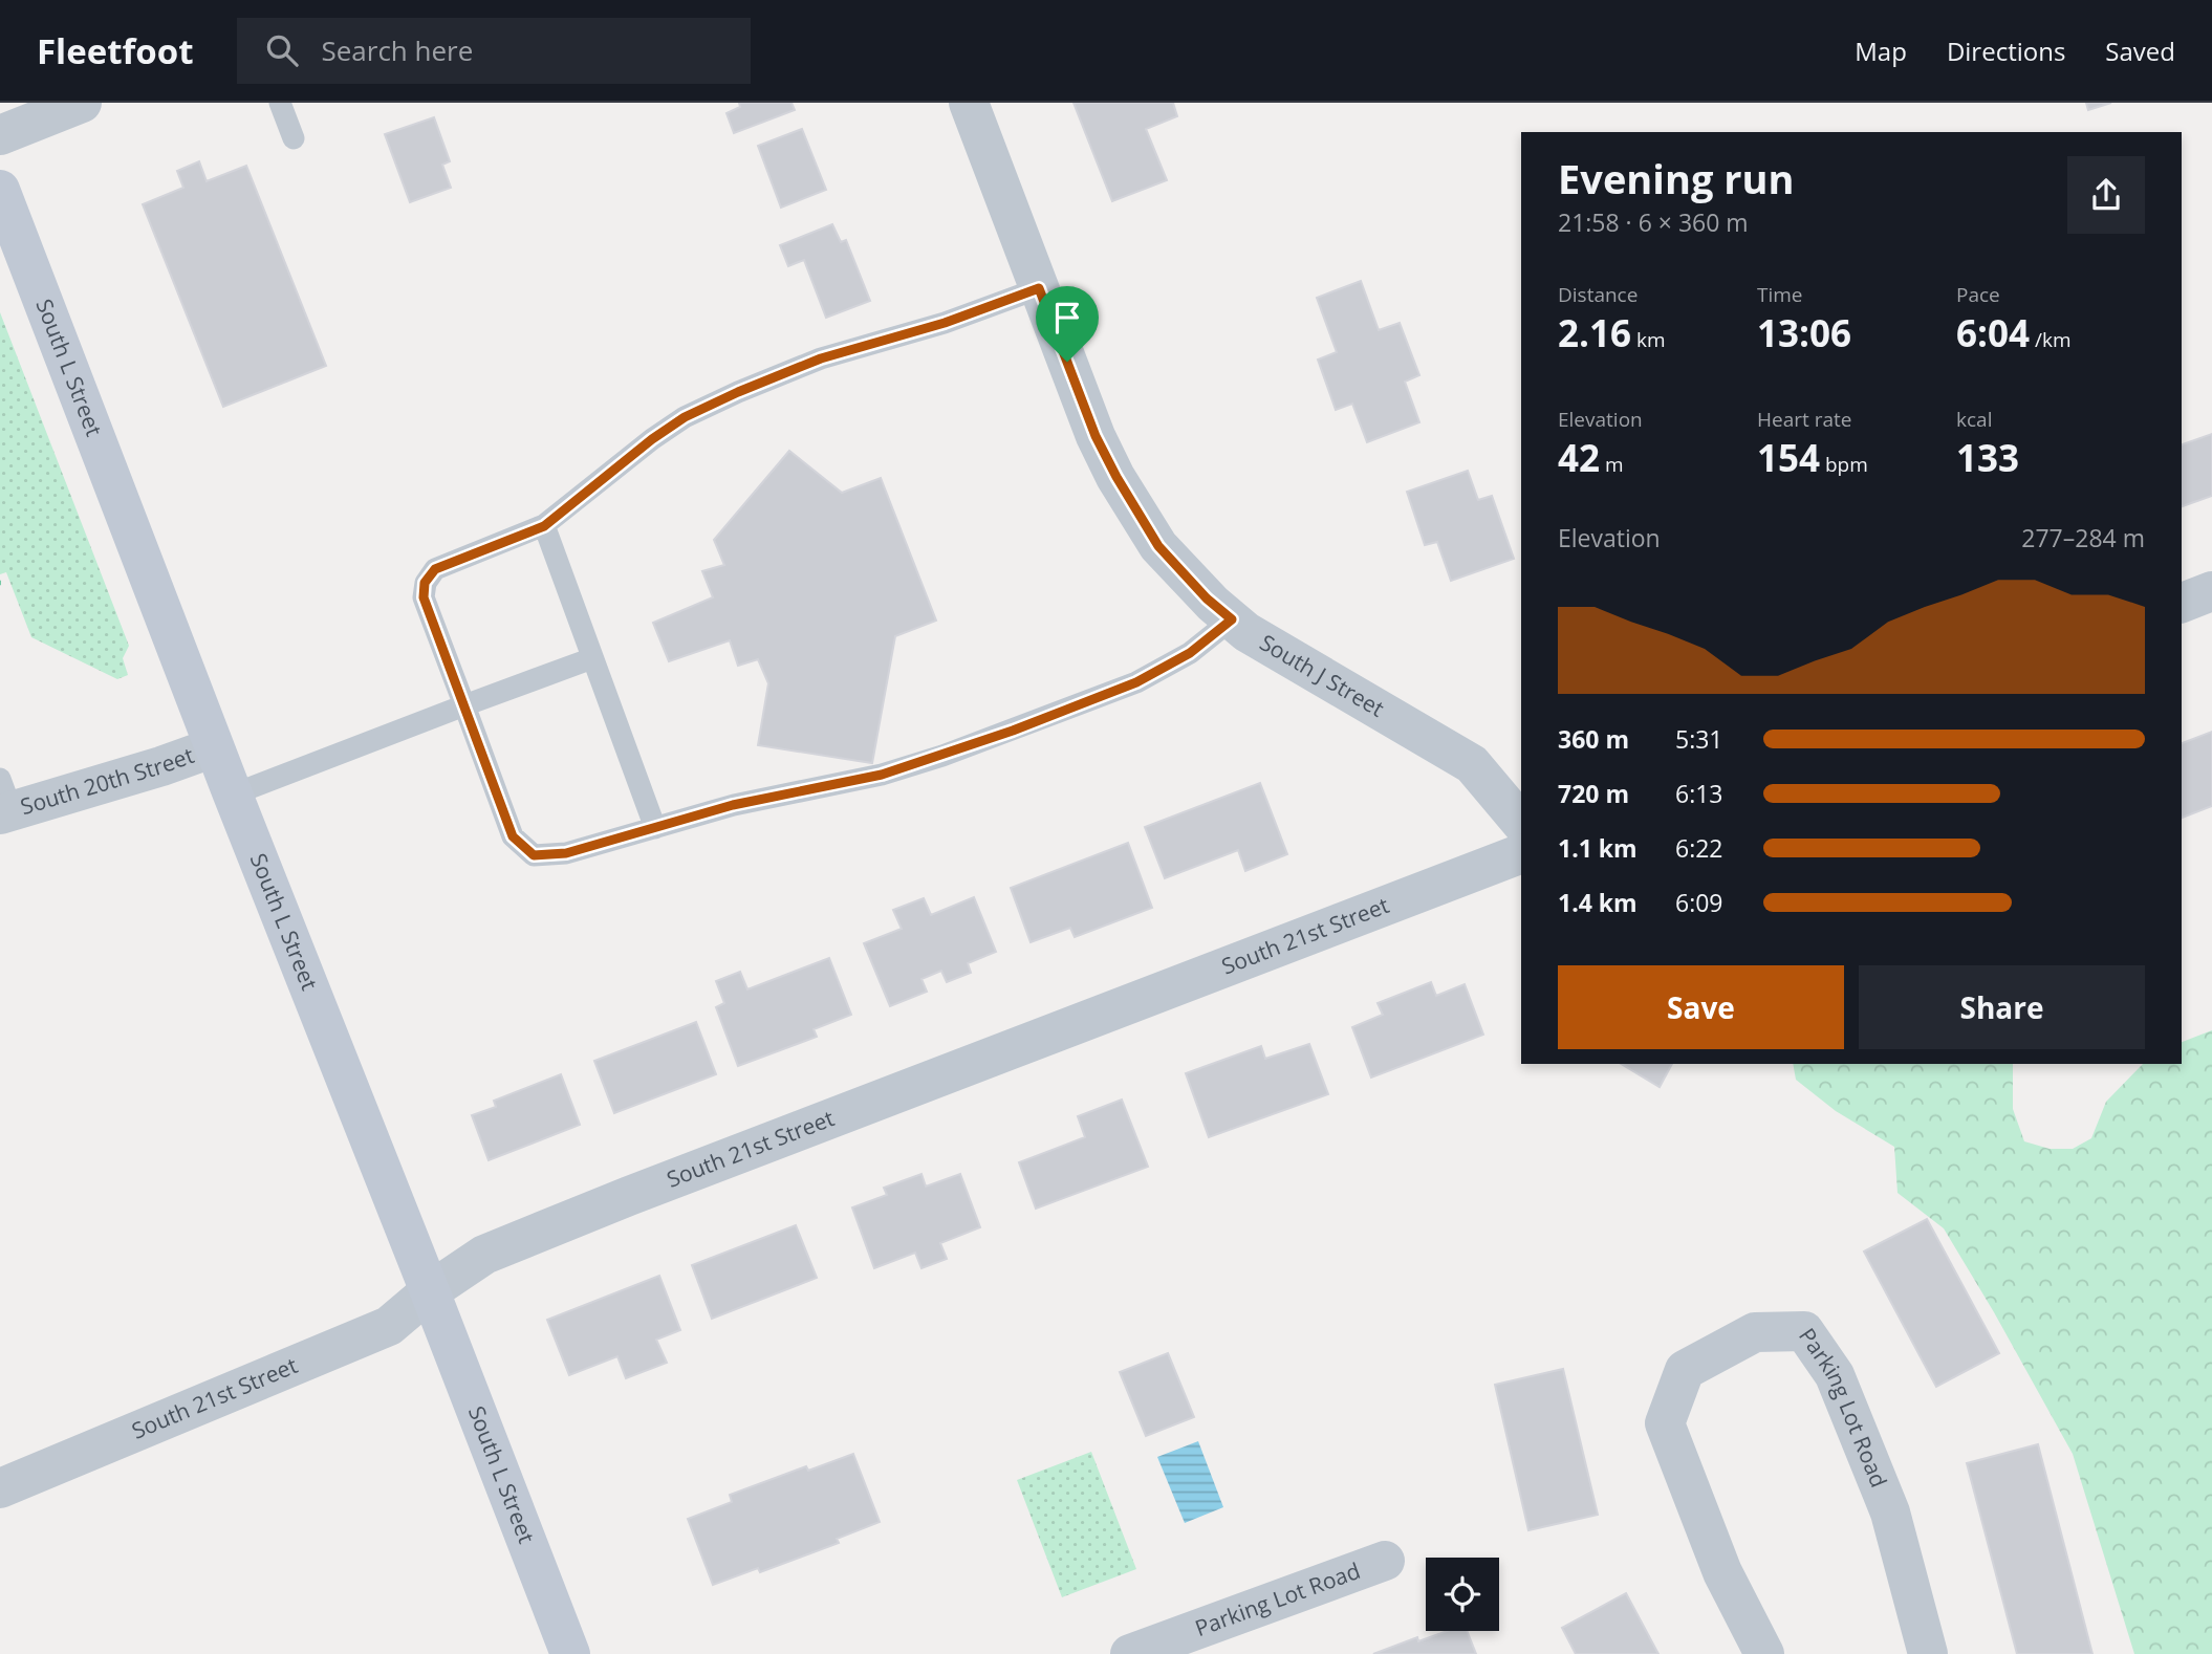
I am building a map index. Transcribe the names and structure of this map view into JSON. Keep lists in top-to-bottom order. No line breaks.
{"streets":{"street":["South L Street","South J Street","South 20th Street","South 21st Street","Parking Lot Road"]},"crossings":[["South L Street","South 20th Street"],["South L Street","South 21st Street"]],"page":{"header":"Fleetfoot","search":"Search here","nav":["Map","Directions","Saved"],"heading":["Evening run","21:58 · 6 × 360 m"],"stats":[["Distance","2.16 km"],["Time","13:06"],["Pace","6:04 /km"],["Elevation","42 m"],["Heart rate","154 bpm"],["kcal","133"]],"chart":["Elevation","277–284 m"],"list":[{"name":"360 m","note":"5:31"},{"name":"720 m","note":"6:13"},{"name":"1.1 km","note":"6:22"},{"name":"1.4 km","note":"6:09"}],"buttons":["Save","Share"]}}
